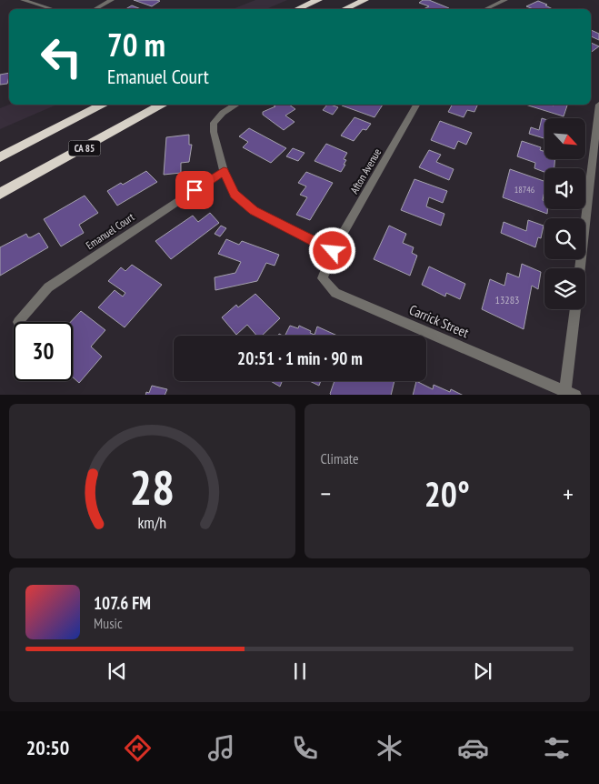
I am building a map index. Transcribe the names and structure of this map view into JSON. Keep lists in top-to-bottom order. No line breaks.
{"streets":{"highway":["CA 85"],"street":["Afton Avenue","Emanuel Court","Carrick Street"]},"crossings":[["Afton Avenue","Carrick Street"]],"house_numbers":["18746","13283"],"north":"bottom right","page":{"turn":["70 m","Emanuel Court"],"limit":"30","trip":"20:51 · 1 min · 90 m","tile":"Climate","heat":["−","20°","+"],"song":["107.6 FM","Music"],"tabs":"20:50","gauge":["28","km/h"]}}
